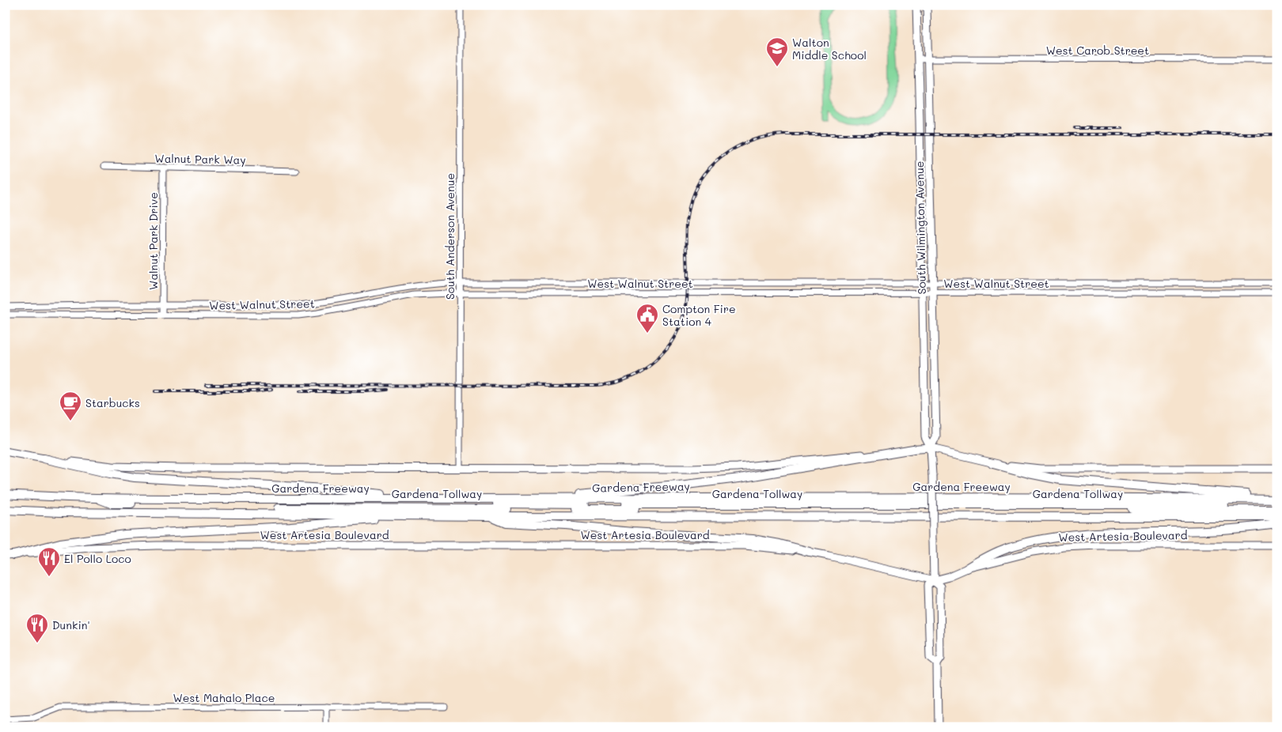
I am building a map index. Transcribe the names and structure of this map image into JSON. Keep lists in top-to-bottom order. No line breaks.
{"streets":{"highway":["Gardena Freeway","Gardena Tollway"],"main road":["South Wilmington Avenue","West Artesia Boulevard"],"street":["West Carob Street","Walnut Park Way","South Anderson Avenue","Walnut Park Drive","West Walnut Street","West Mahalo Place"]},"crossings":[["West Carob Street","South Wilmington Avenue"],["Walnut Park Way","Walnut Park Drive"],["South Wilmington Avenue","West Walnut Street"],["South Wilmington Avenue","West Artesia Boulevard"],["South Anderson Avenue","West Walnut Street"],["Walnut Park Drive","West Walnut Street"],["Gardena Freeway","Gardena Tollway"]],"places":{"school or university":["Walton Middle School"],"public building":["Compton Fire Station 4"],"cafe":["Starbucks"],"restaurant":["El Pollo Loco","Dunkin'"]}}
